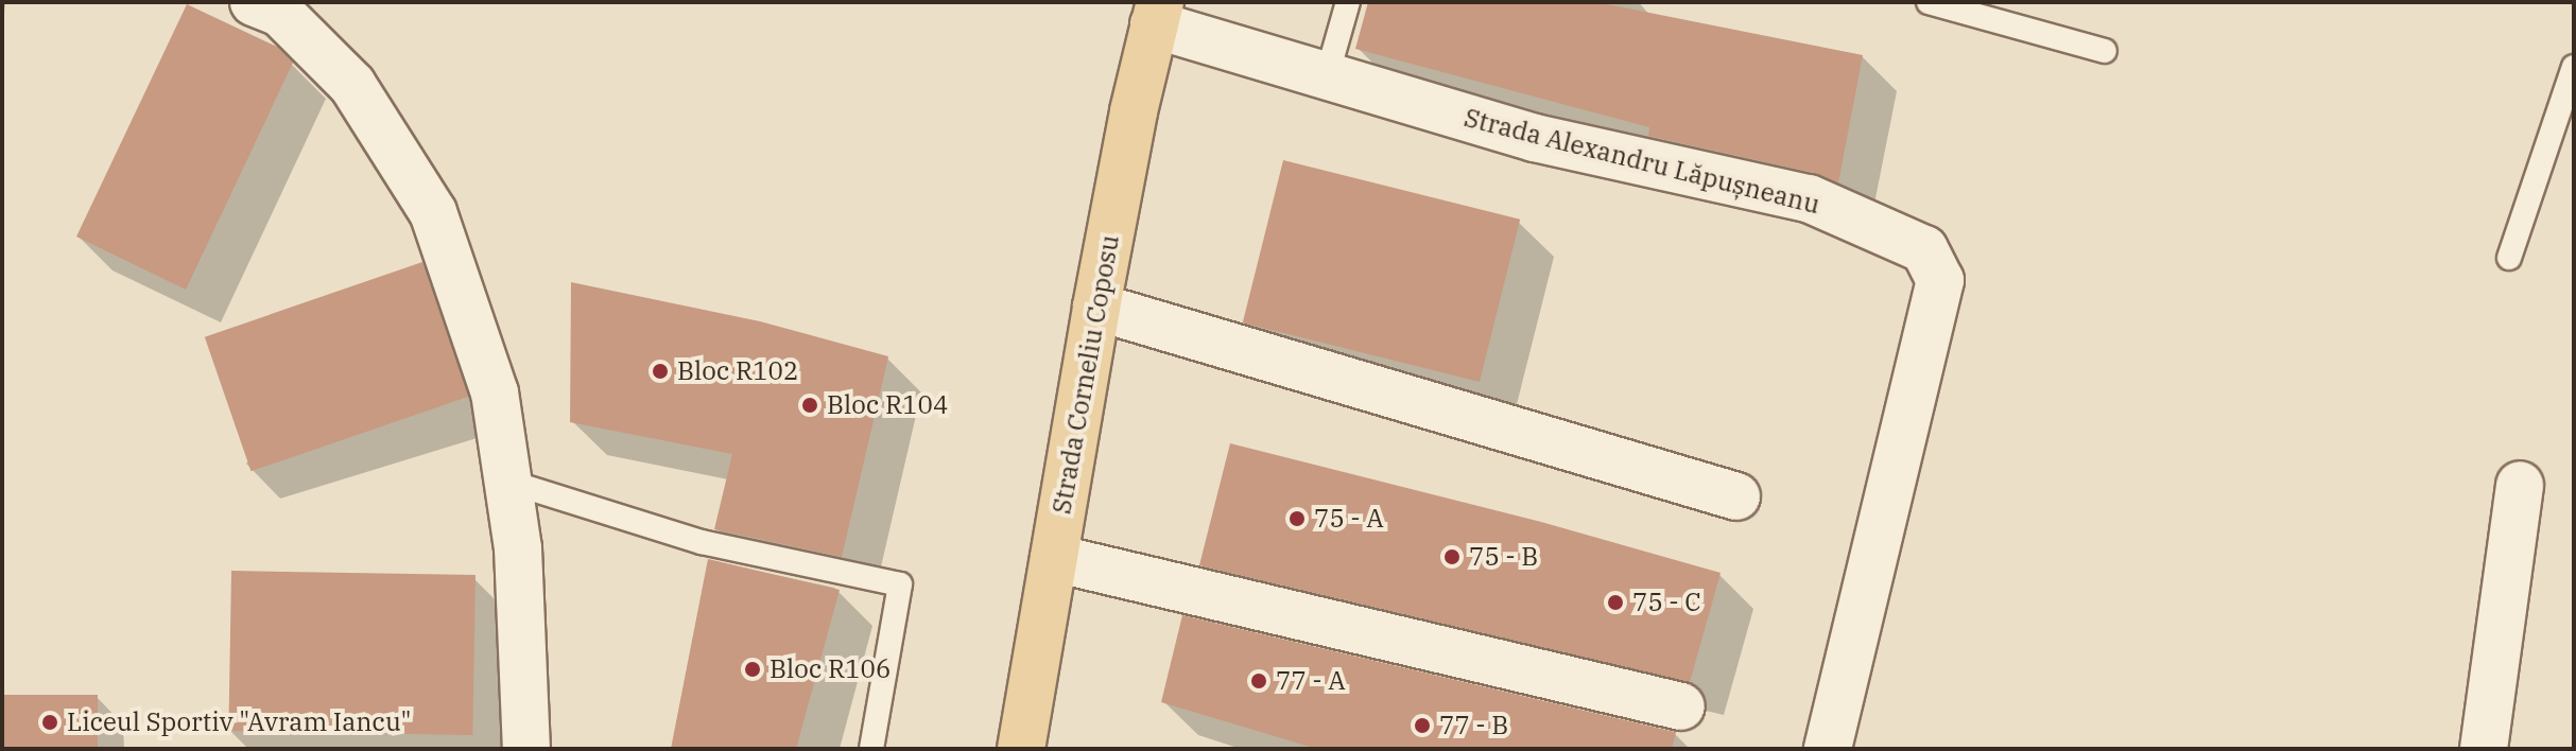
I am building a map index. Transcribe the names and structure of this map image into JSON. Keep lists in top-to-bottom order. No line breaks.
{"streets":{"main road":["Strada Corneliu Coposu"],"street":["Strada Alexandru Lăpușneanu"]},"crossings":[["Strada Alexandru Lăpușneanu","Strada Corneliu Coposu"]],"places":["Bloc R102","Bloc R104","75 - A","75 - B","75 - C","Bloc R106","77 - A","Liceul Sportiv \"Avram Iancu\"","77 - B"]}
